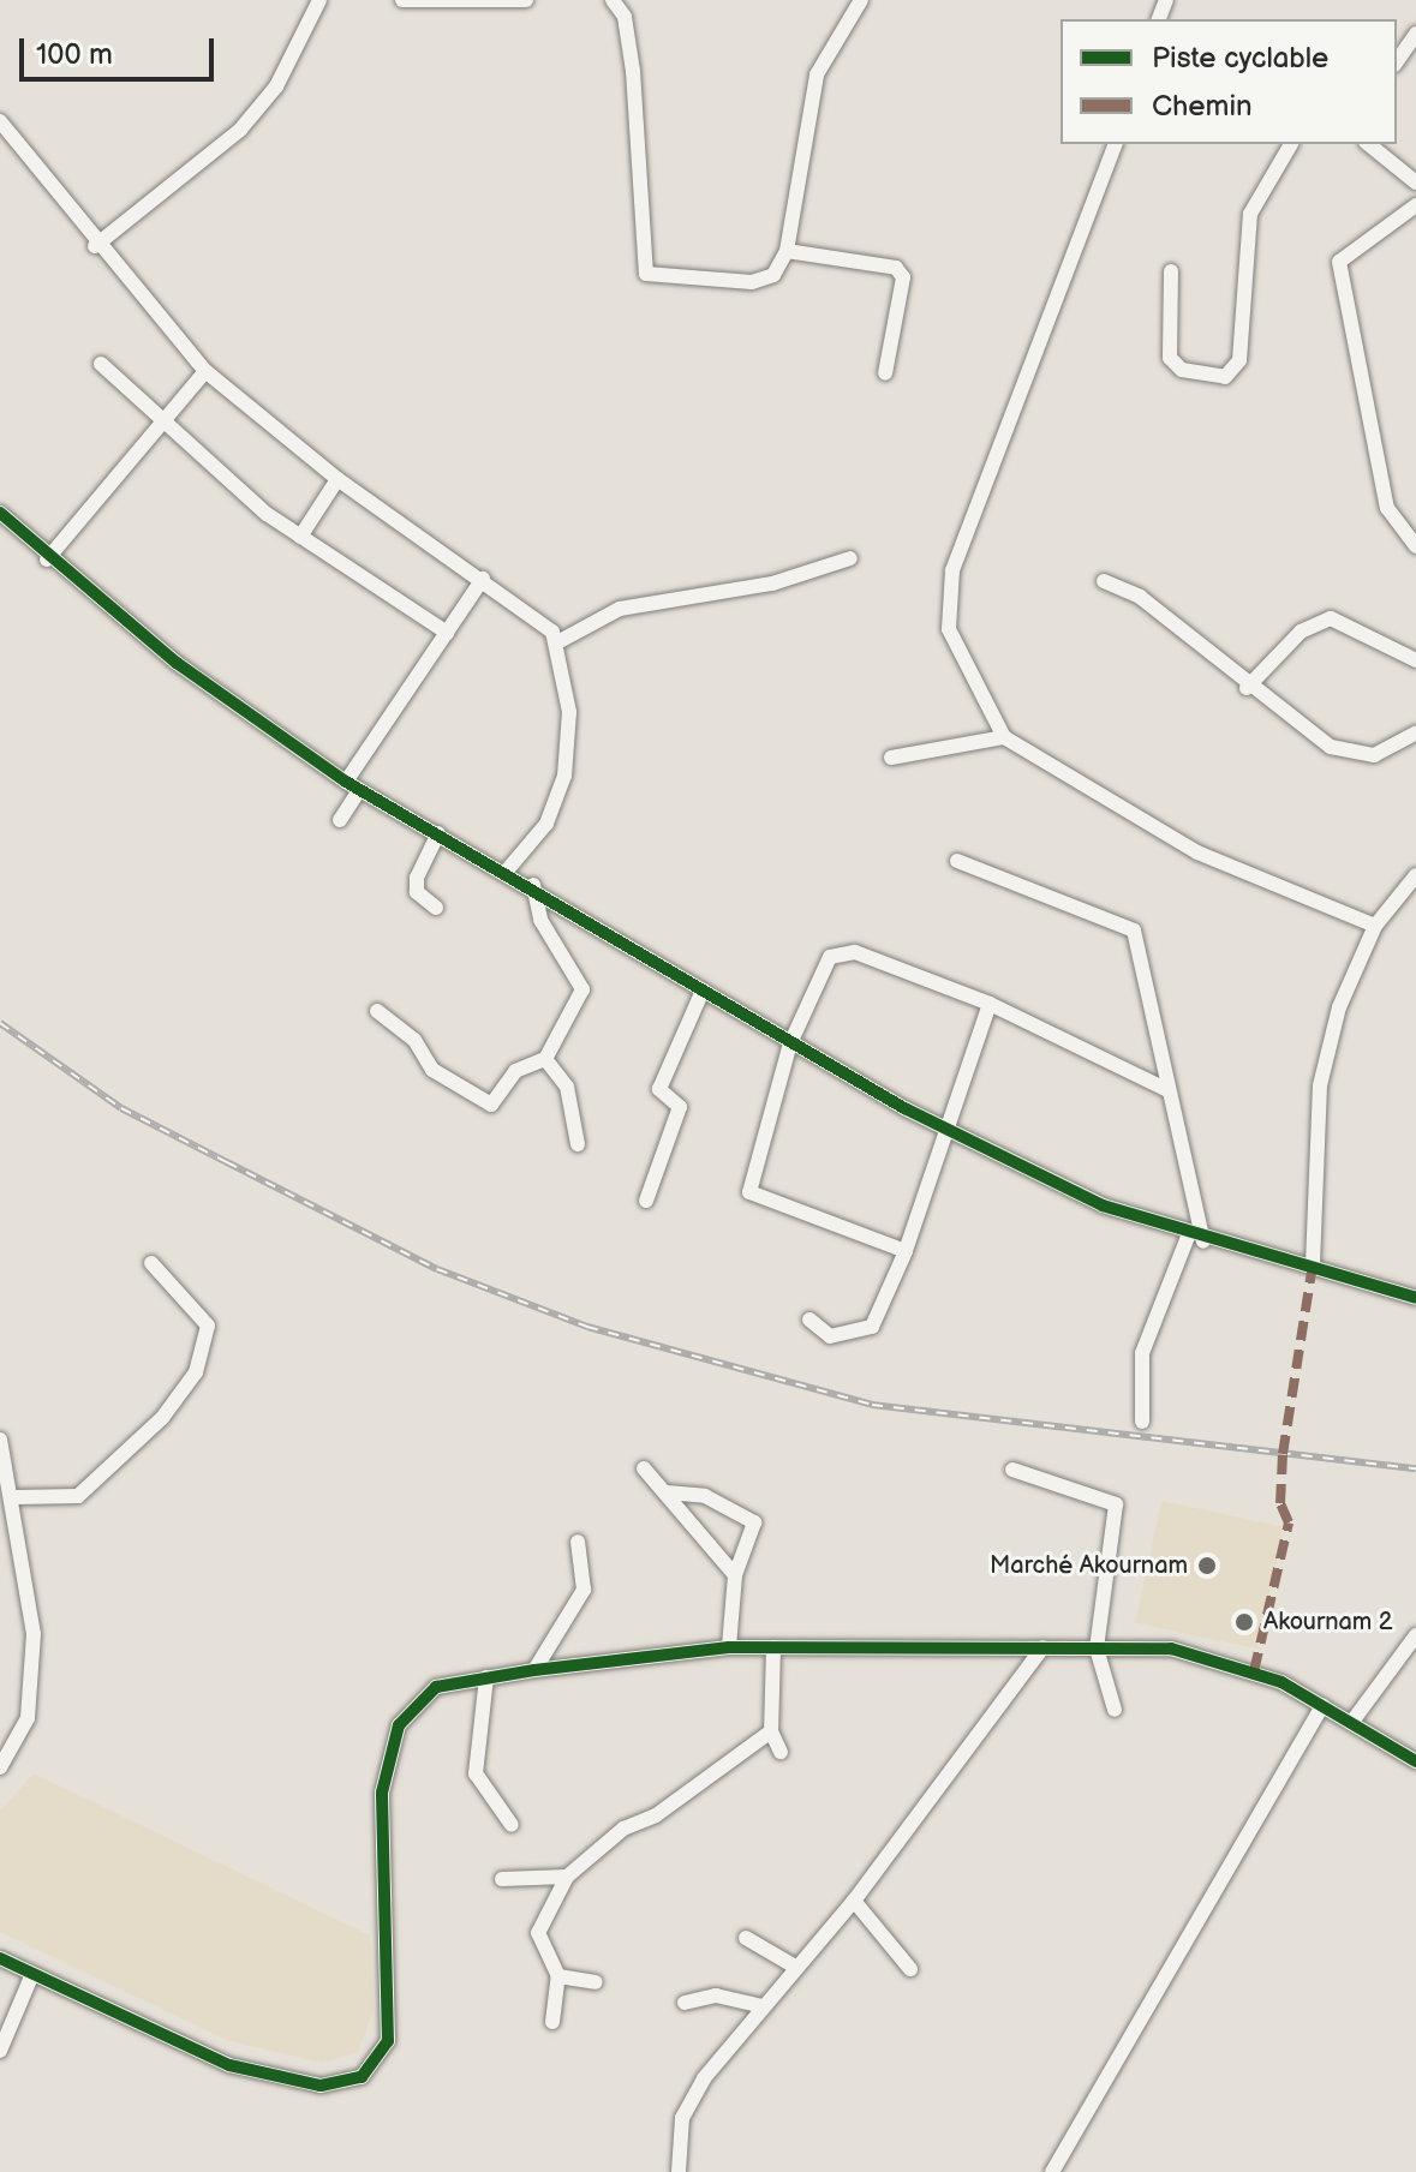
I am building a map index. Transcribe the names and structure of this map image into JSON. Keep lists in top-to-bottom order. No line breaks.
{"places":["Marché Akournam","Akournam 2"],"legend":["Piste cyclable","Chemin"],"scale_bar":"100 m"}
